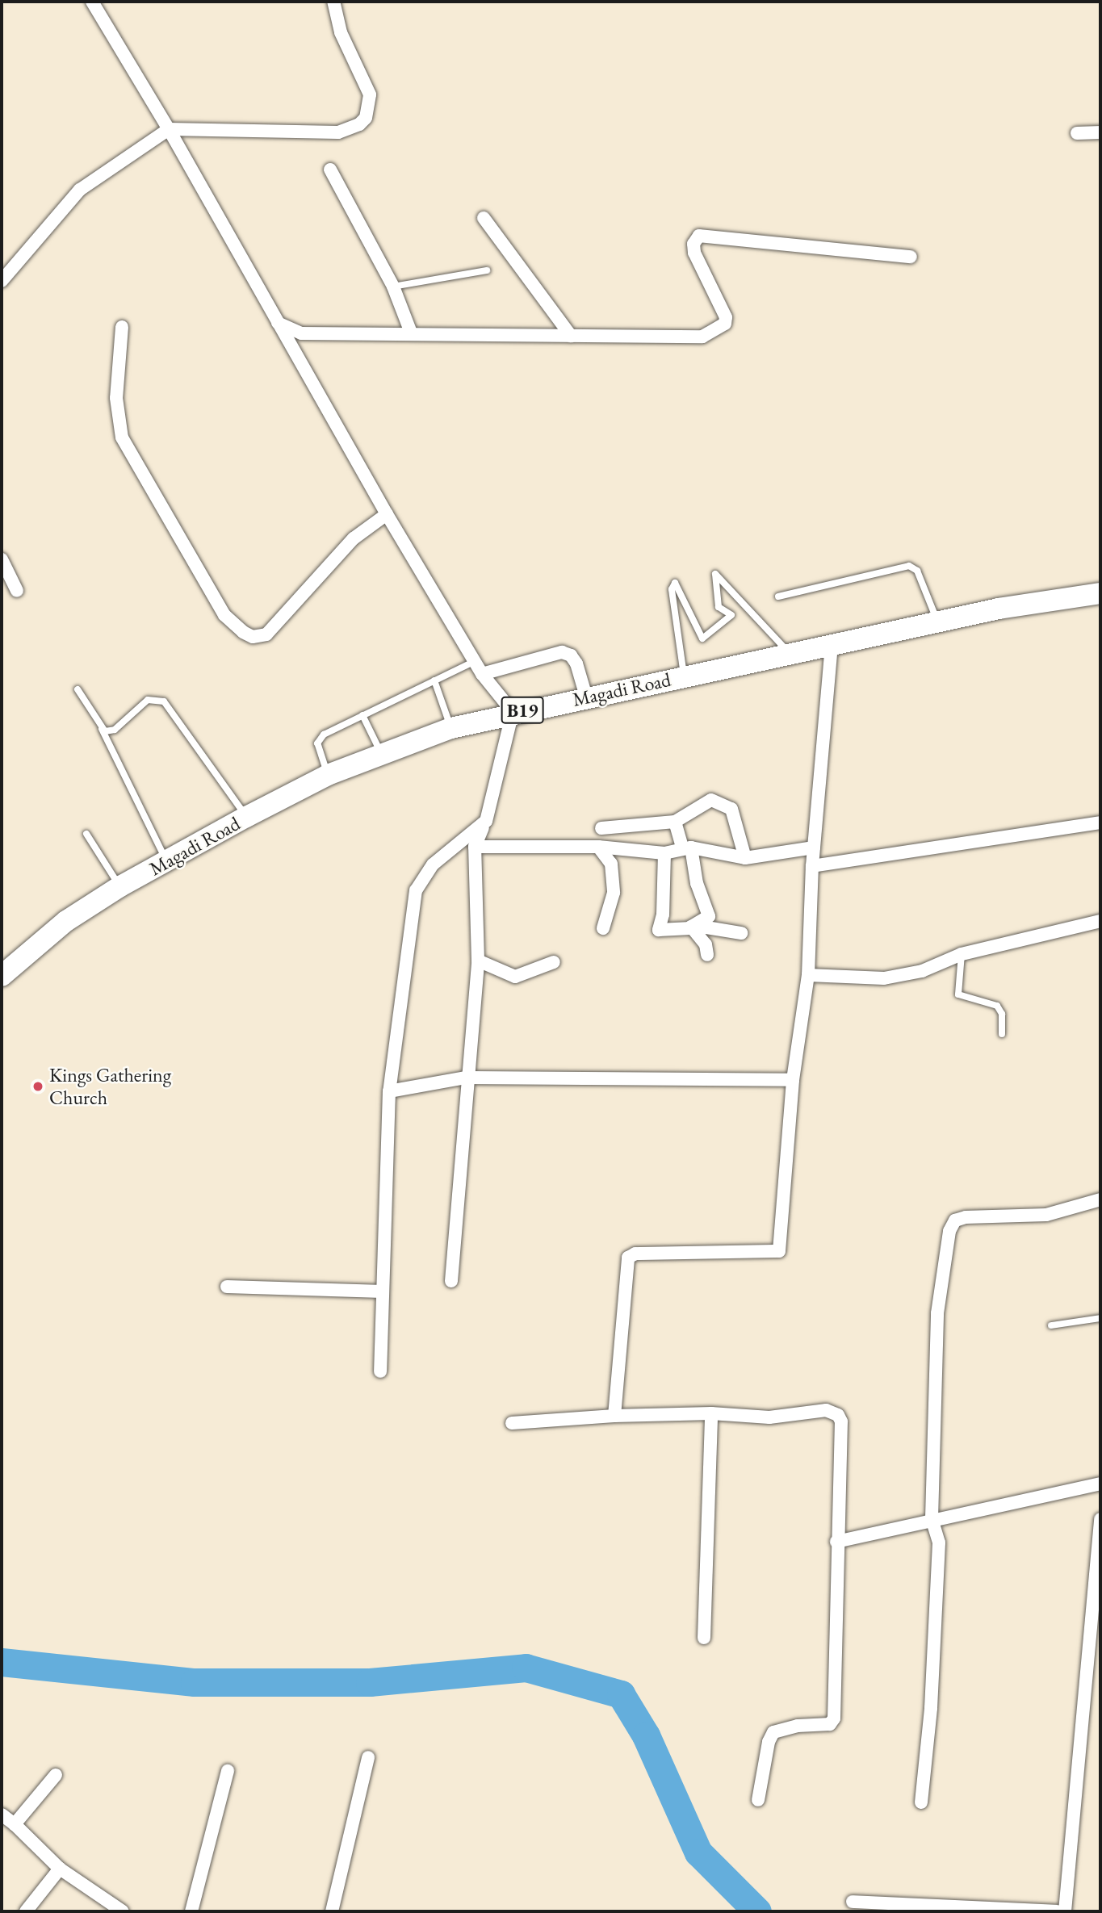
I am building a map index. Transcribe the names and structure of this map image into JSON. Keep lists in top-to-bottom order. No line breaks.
{"streets":{"highway":["Magadi Road","B19"]},"places":["Kings Gathering Church"]}
